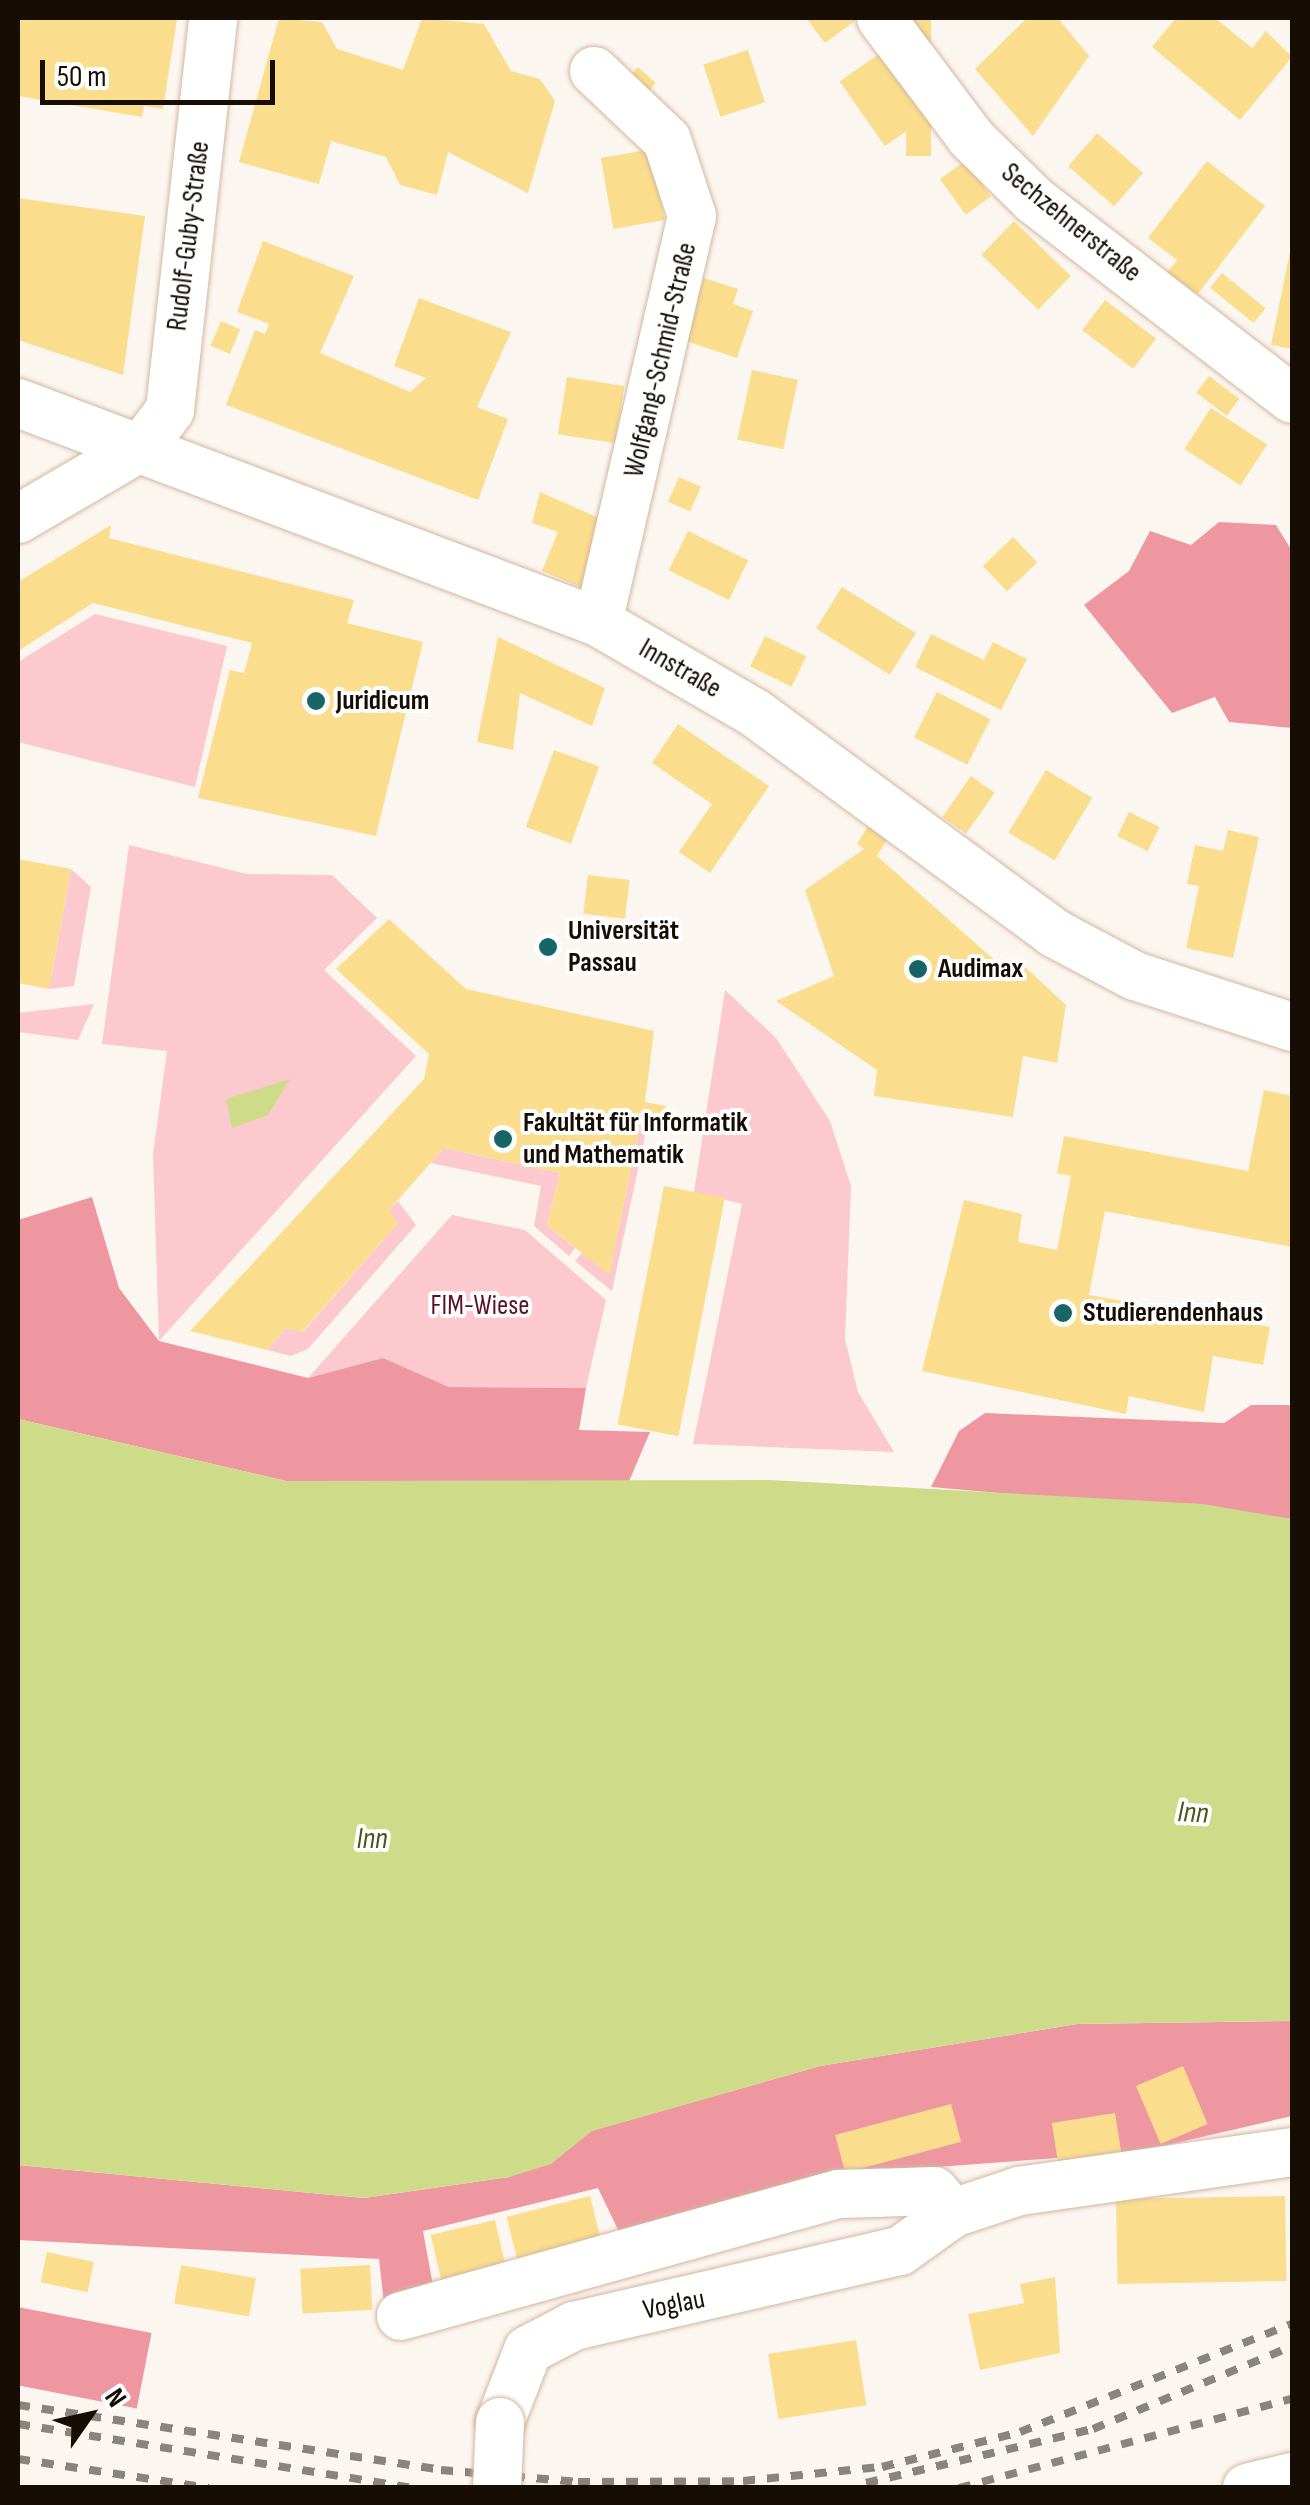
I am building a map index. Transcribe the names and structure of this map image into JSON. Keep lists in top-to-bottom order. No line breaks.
{"streets":{"street":["Sechzehnerstraße","Rudolf-Guby-Straße","Wolfgang-Schmid-Straße","Innstraße","Voglau"]},"crossings":[["Rudolf-Guby-Straße","Innstraße"],["Wolfgang-Schmid-Straße","Innstraße"]],"water":["Inn"],"parks":["FIM-Wiese"],"places":["Juridicum","Universität Passau","Audimax","Fakultät für Informatik und Mathematik","Studierendenhaus"],"scale_bar":"50 m","north":"top right"}
